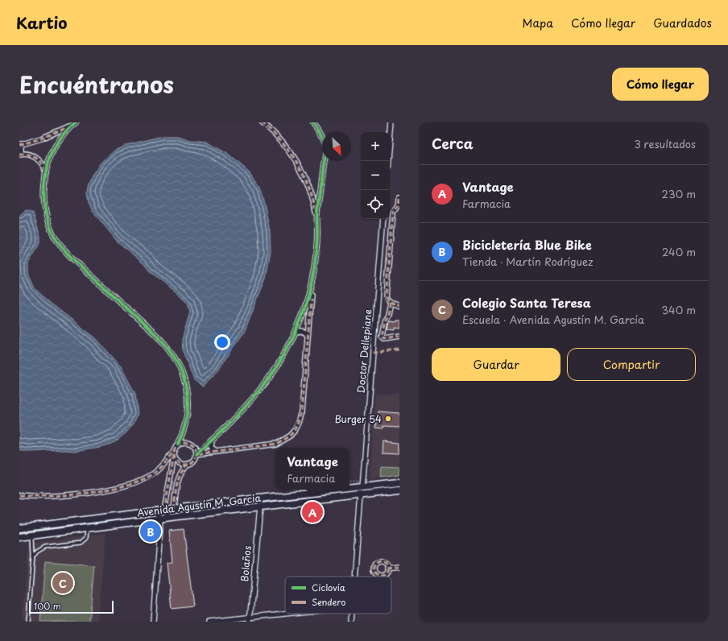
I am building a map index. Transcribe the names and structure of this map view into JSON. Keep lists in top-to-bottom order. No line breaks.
{"streets":{"main road":["Avenida Agustín M. García"],"street":["Doctor Dellepiane","Bolaños"]},"crossings":[["Doctor Dellepiane","Avenida Agustín M. García"],["Avenida Agustín M. García","Bolaños"]],"places":["Burger 54"],"legend":["Ciclovía","Sendero"],"scale_bar":"100 m","north":"bottom right","page":{"header":"Kartio","nav":["Mapa","Cómo llegar","Guardados"],"title":"Encuéntranos","buttons":["Cómo llegar",["Guardar","Compartir"]],"heading":["Cerca","3 resultados"],"map_buttons":["+","−"],"list":[{"mark":"A","name":"Vantage","note":"Farmacia","value":"230 m"},{"mark":"B","name":"Bicicletería Blue Bike","note":"Tienda · Martín Rodríguez","value":"240 m"},{"mark":"C","name":"Colegio Santa Teresa","note":"Escuela · Avenida Agustín M. García","value":"340 m"}],"popup":["Vantage","Farmacia"],"pins":["A","B","C"],"scale":"100 m"}}
